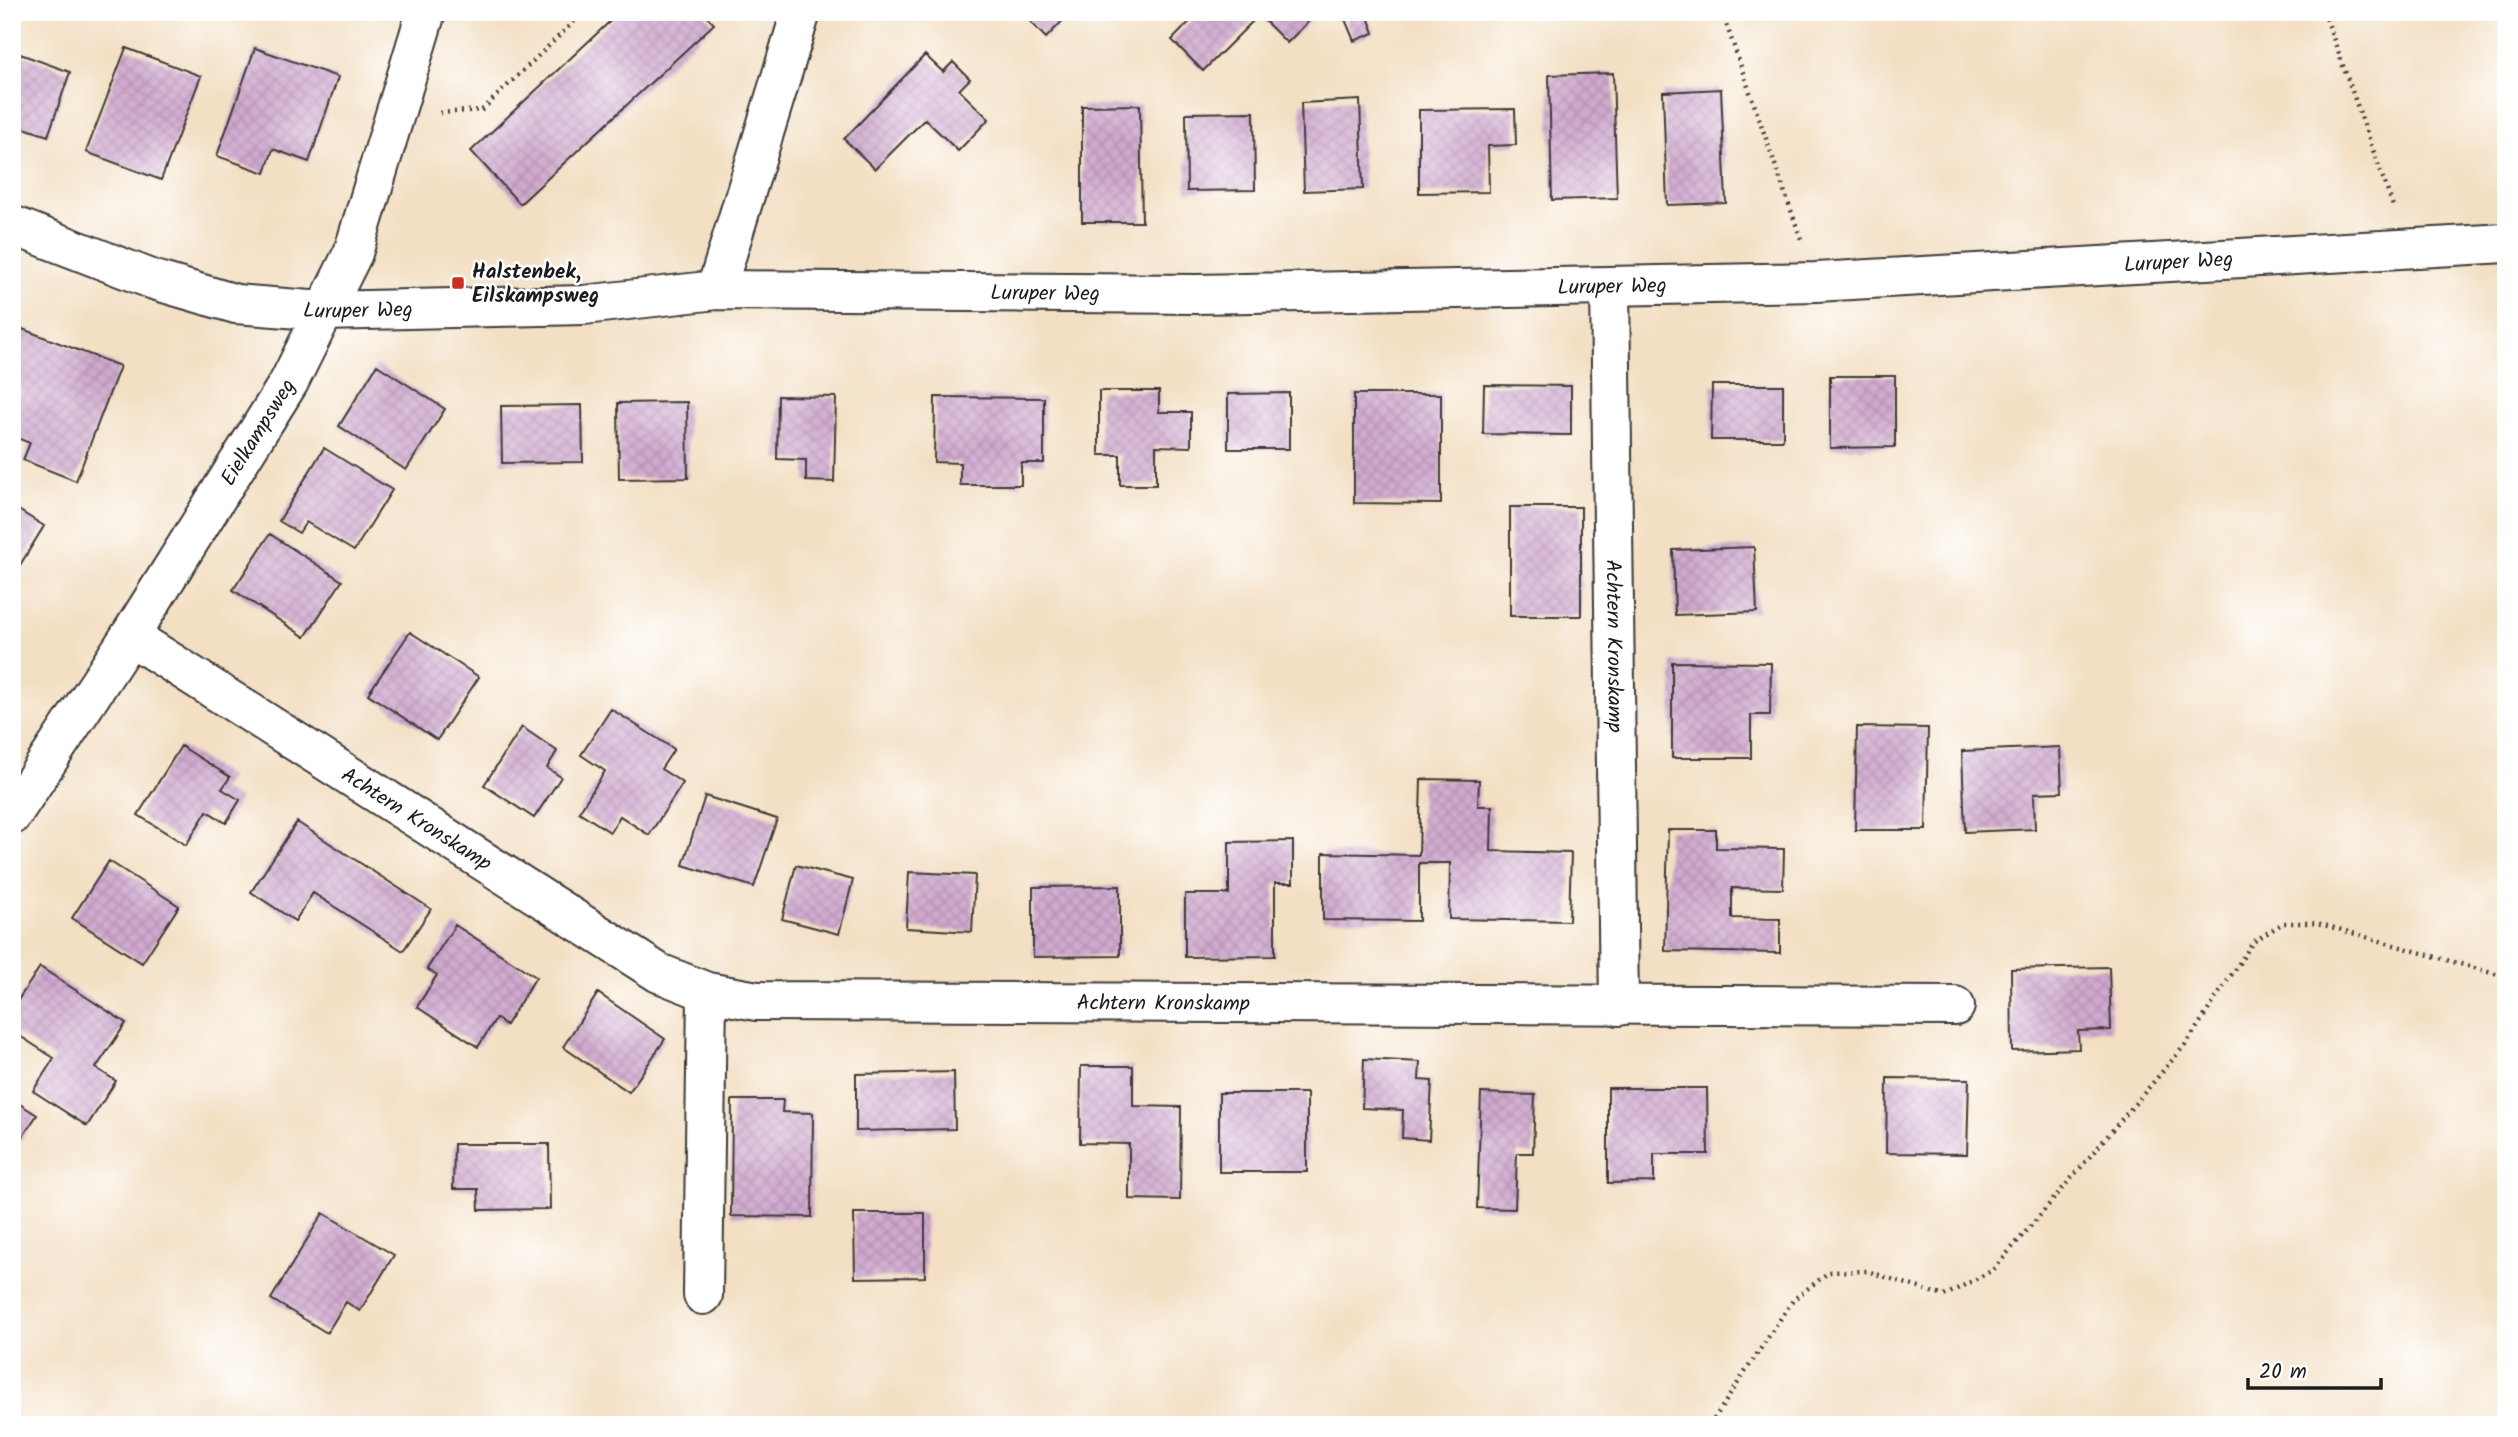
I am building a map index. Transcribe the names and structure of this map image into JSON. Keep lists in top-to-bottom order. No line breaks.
{"streets":{"street":["Luruper Weg","Eielkampsweg","Achtern Kronskamp"]},"crossings":[["Luruper Weg","Eielkampsweg"],["Luruper Weg","Achtern Kronskamp"],["Eielkampsweg","Achtern Kronskamp"]],"places":{"transit":["Halstenbek, Eilskampsweg"]},"scale_bar":"20 m"}
